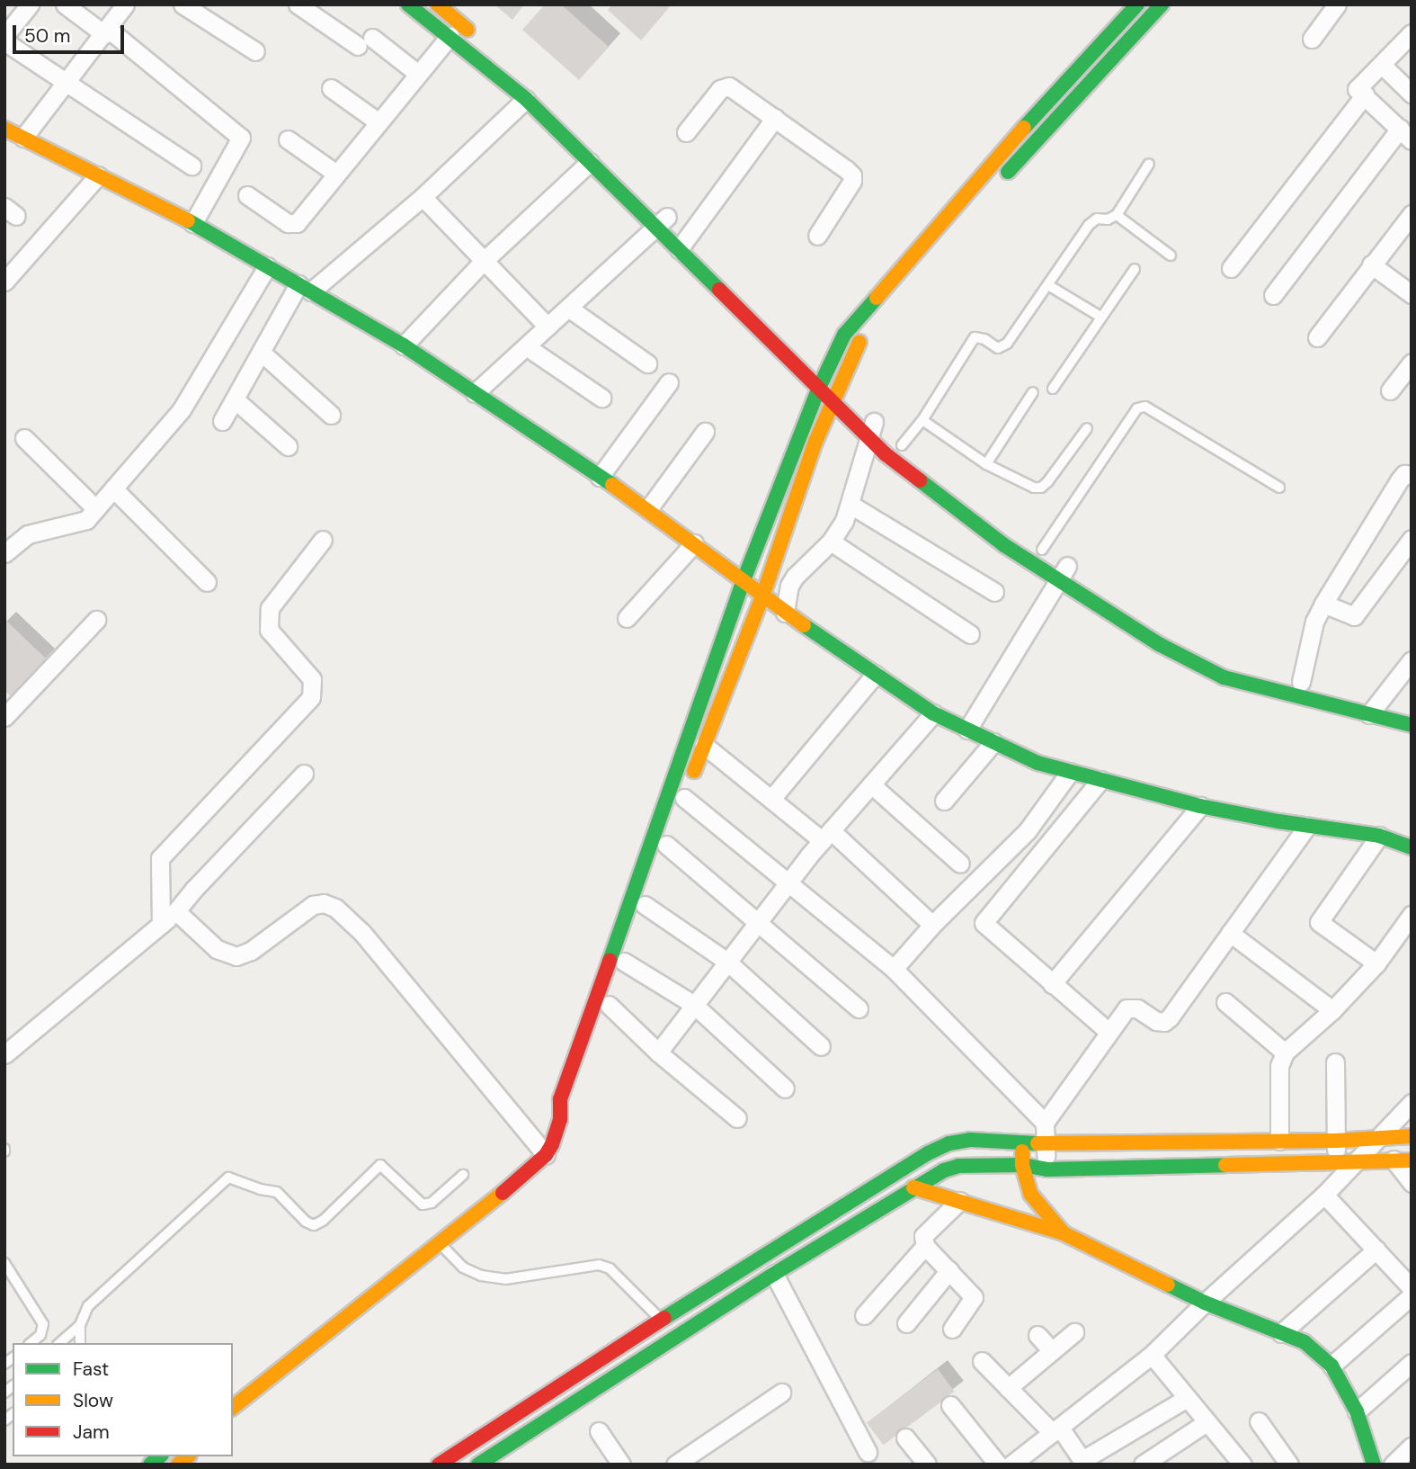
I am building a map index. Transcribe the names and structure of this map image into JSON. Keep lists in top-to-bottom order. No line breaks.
{"legend":["Fast","Slow","Jam"],"scale_bar":"50 m"}
